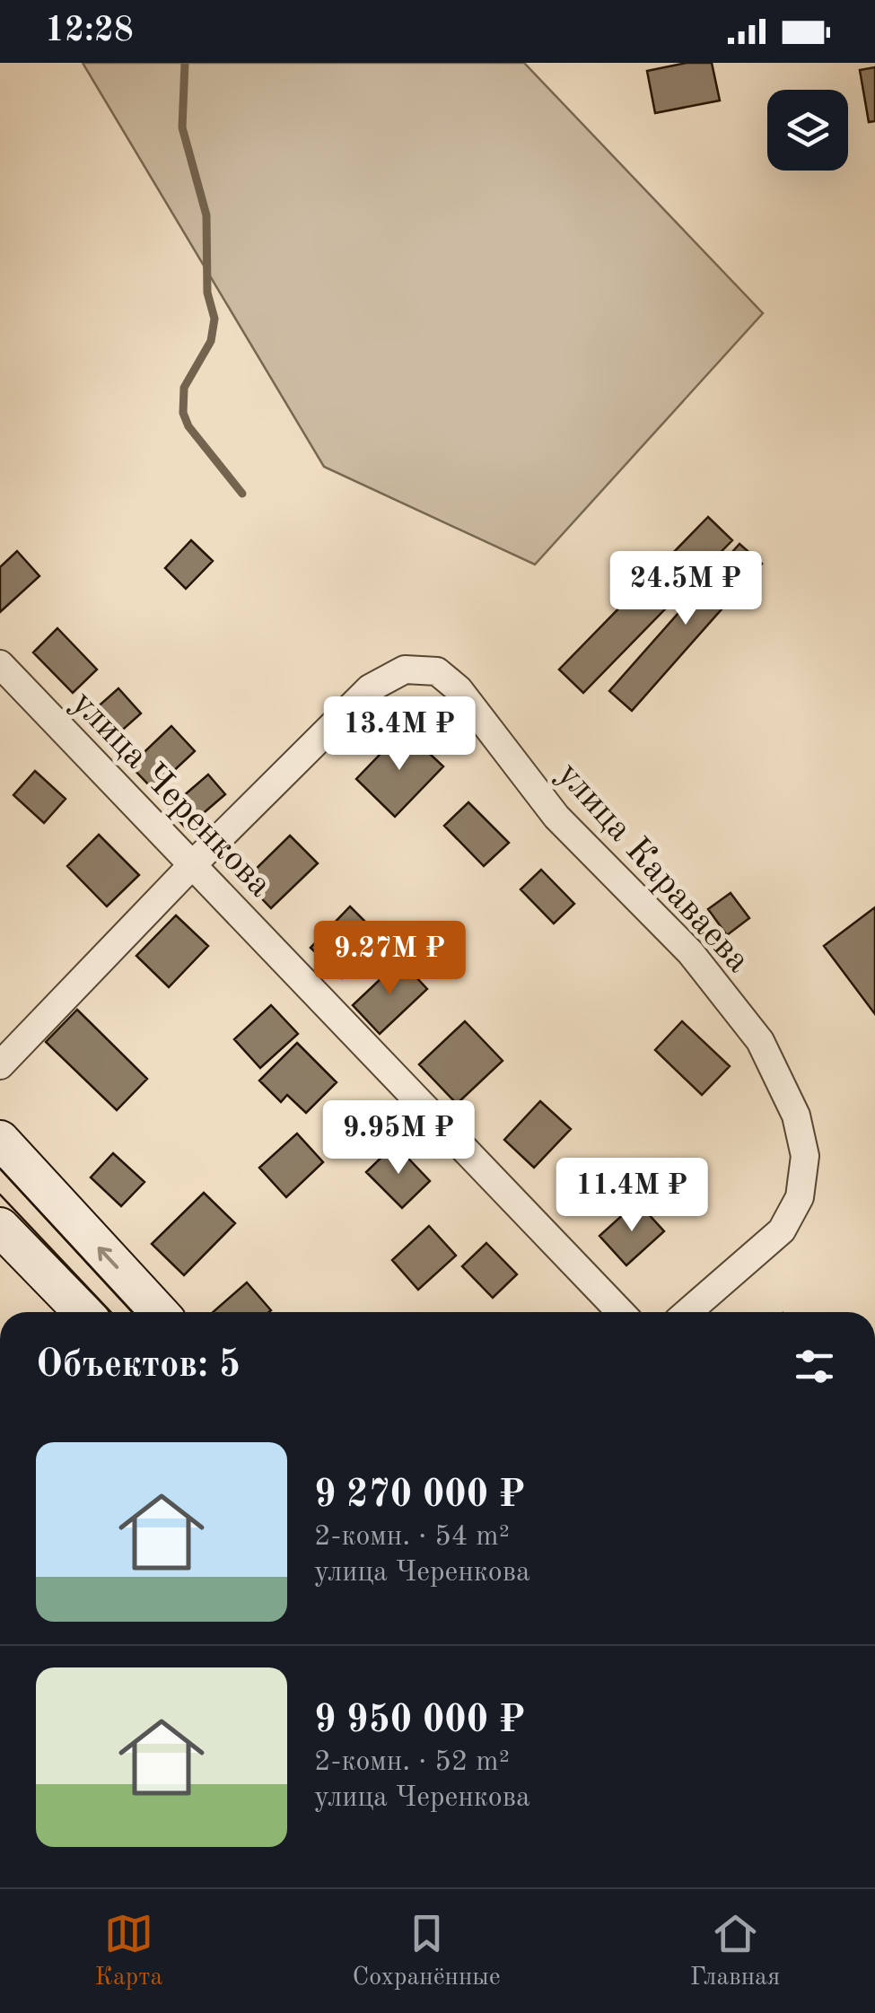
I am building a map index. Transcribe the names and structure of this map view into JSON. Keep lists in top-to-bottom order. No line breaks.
{"streets":{"street":["улица Черенкова","улица Караваева"]},"crossings":[["улица Черенкова","улица Караваева"]],"page":{"status":"12:28","price":["24.5M ₽","13.4M ₽","9.27M ₽","9.95M ₽","11.4M ₽"],"heading":"Объектов: 5","list":[{"name":"9 270 000 ₽","note":"2-комн. · 54 m² · улица Черенкова"},{"name":"9 950 000 ₽","note":"2-комн. · 52 m² · улица Черенкова"}],"tabs":["Карта","Сохранённые","Главная"]}}
